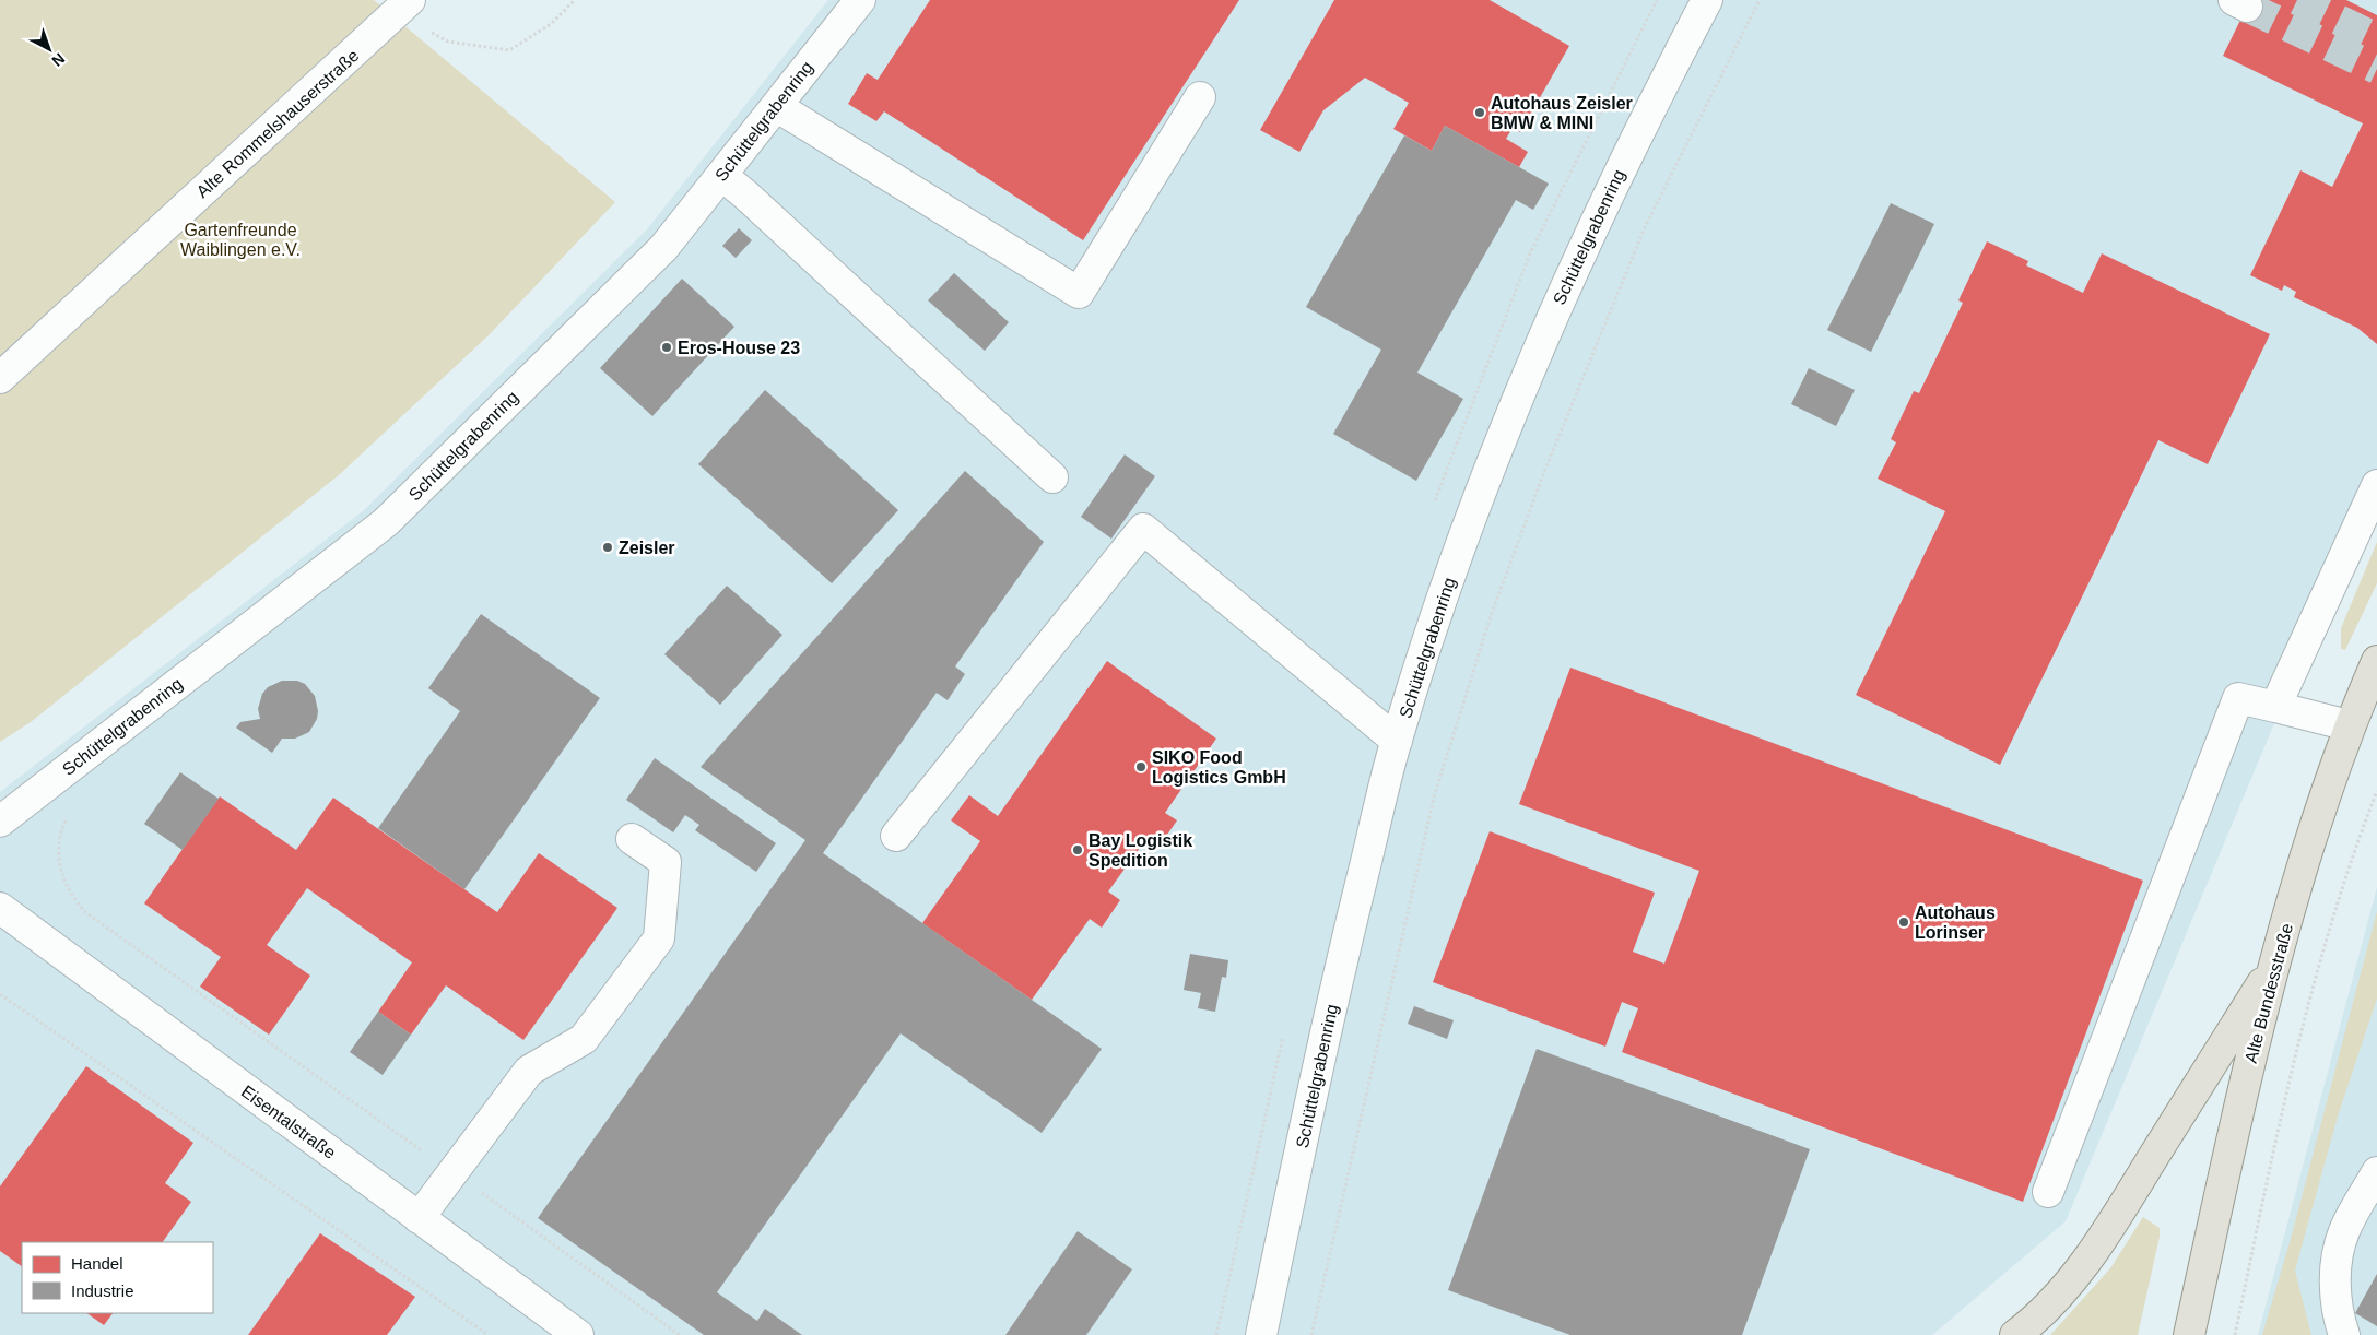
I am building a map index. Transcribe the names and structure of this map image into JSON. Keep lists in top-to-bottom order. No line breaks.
{"streets":{"main road":["Alte Bundesstraße"],"street":["Schüttelgrabenring","Alte Rommelshauserstraße","Eisentalstraße"]},"parks":["Gartenfreunde Waiblingen e.V."],"places":["Autohaus Zeisler BMW & MINI","Eros-House 23","Zeisler","SIKO Food Logistics GmbH","Bay Logistik Spedition","Autohaus Lorinser"],"legend":["Handel","Industrie"],"north":"bottom right"}
